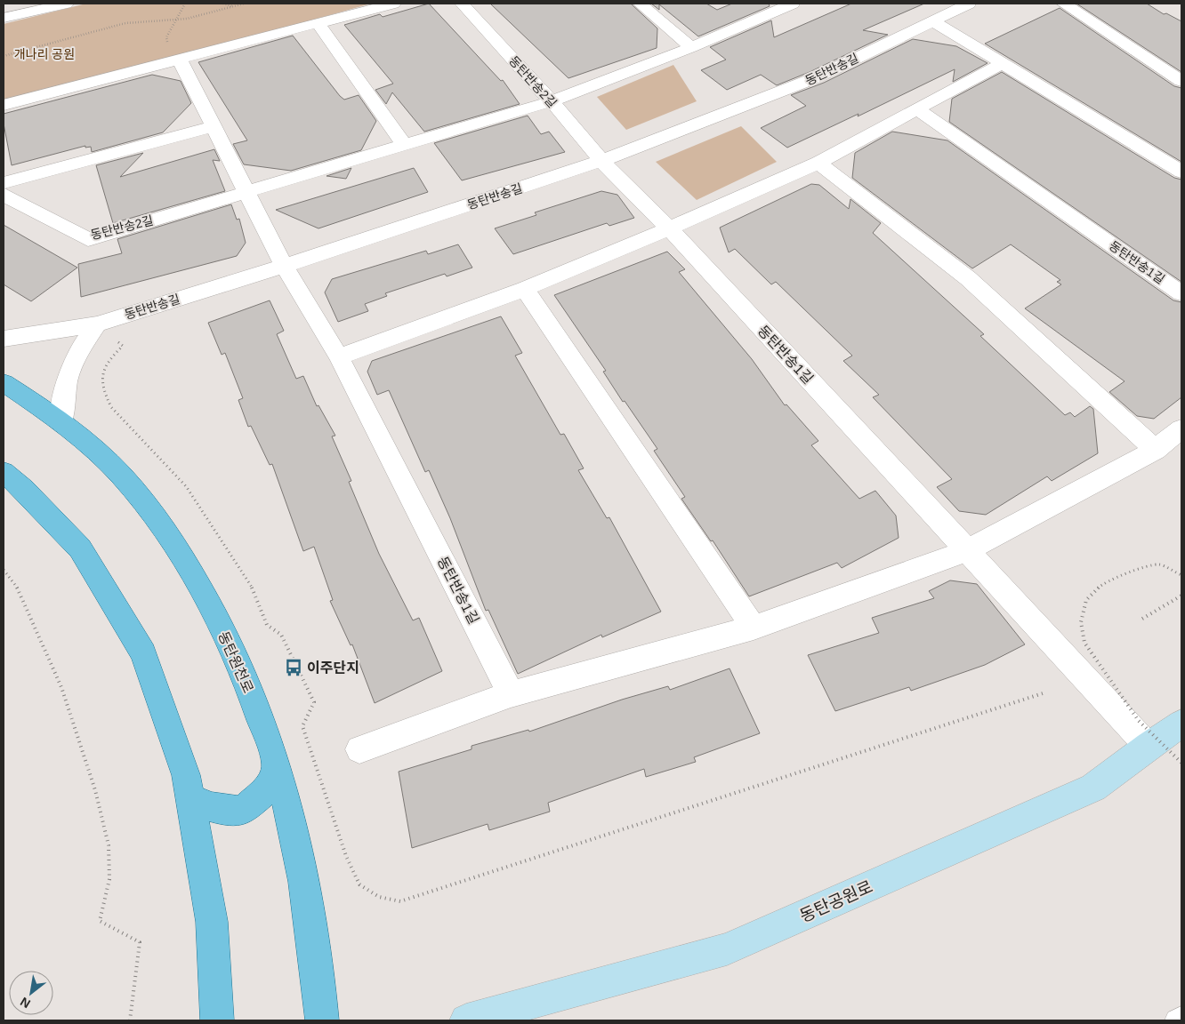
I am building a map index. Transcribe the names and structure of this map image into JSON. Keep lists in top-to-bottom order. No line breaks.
{"streets":{"main road":["동탄원천로","동탄공원로"],"street":["동탄반송길","동탄반송2길","동탄반송1길"]},"crossings":[["동탄반송길","동탄반송2길"],["동탄반송길","동탄반송1길"],["동탄반송2길","동탄반송1길"],["동탄반송1길","동탄공원로"]],"parks":["개나리 공원"],"places":{"bus stop":["이주단지"]},"north":"bottom left"}
